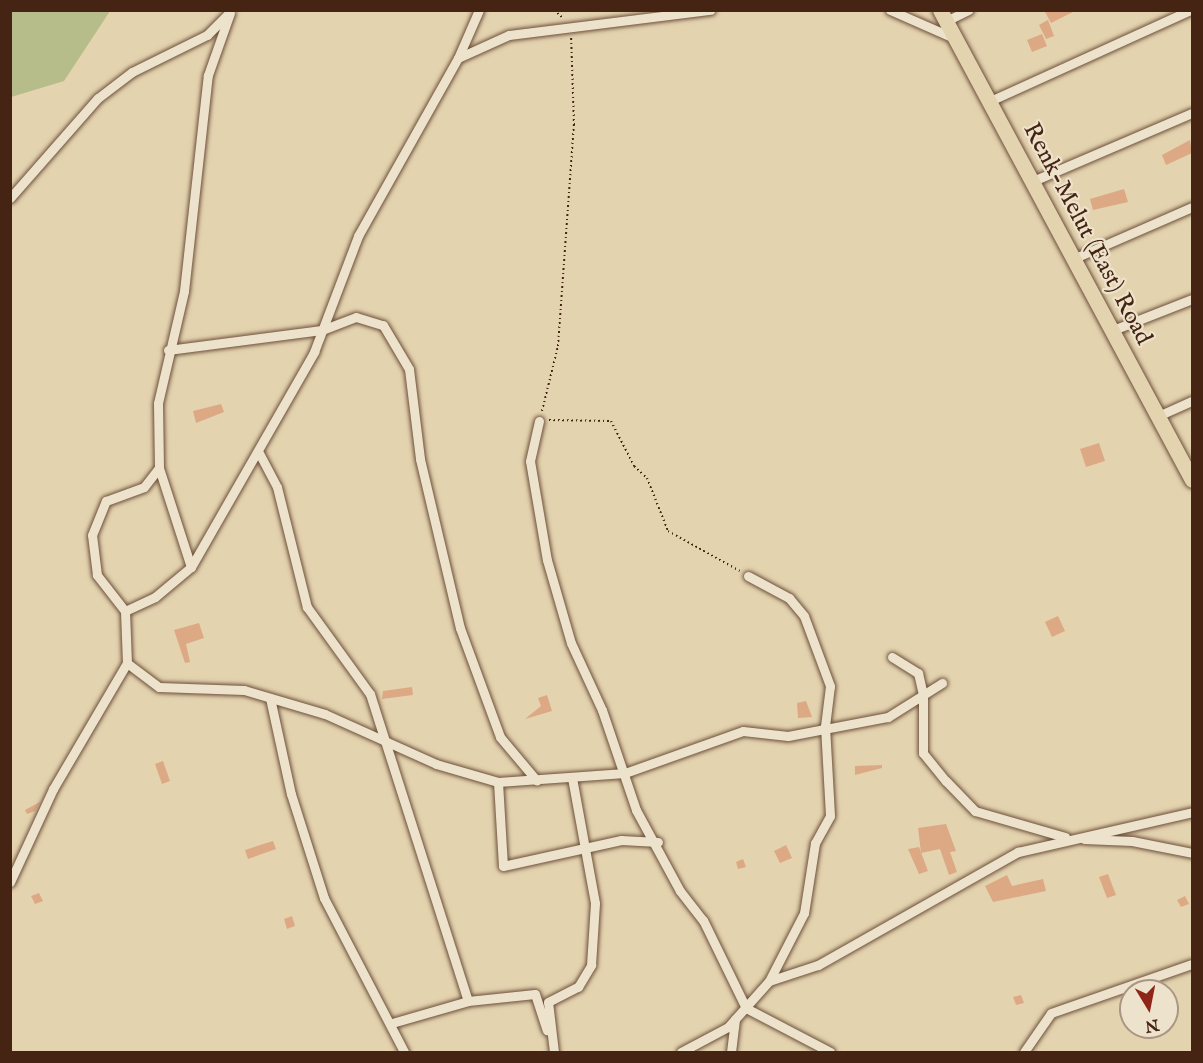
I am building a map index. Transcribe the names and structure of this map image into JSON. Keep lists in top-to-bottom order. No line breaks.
{"streets":{"main road":["Renk-Melut (East) Road"]},"north":"bottom"}
